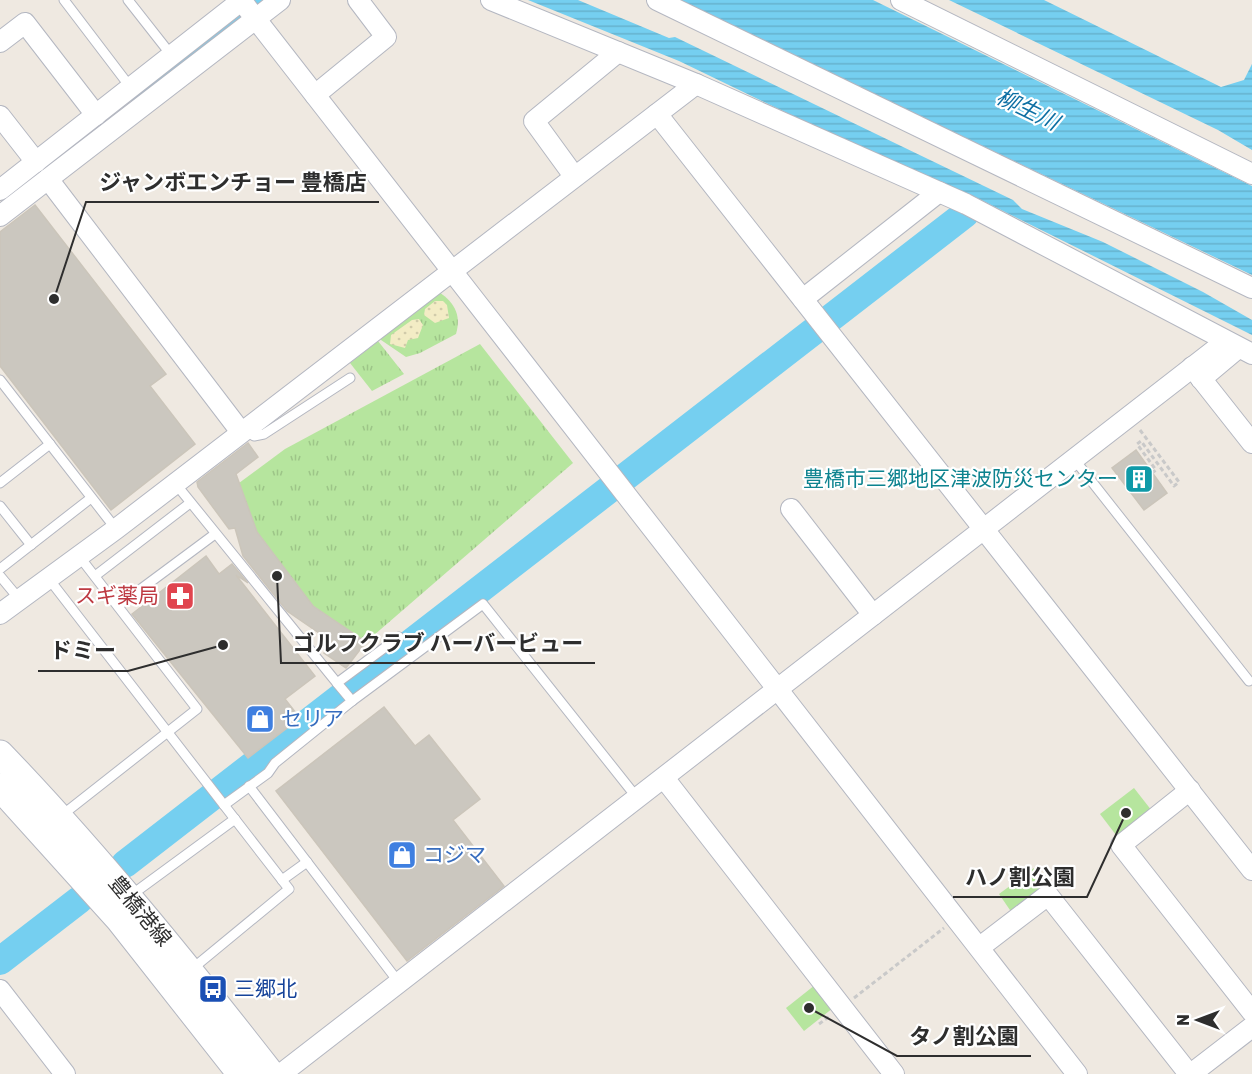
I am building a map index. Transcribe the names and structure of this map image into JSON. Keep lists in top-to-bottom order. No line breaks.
{"streets":{"main road":["豊橋港線"]},"water":["柳生川"],"places":{"other":["ジャンボエンチョー 豊橋店","ゴルフクラブ ハーバービュー","ドミー","ハノ割公園","タノ割公園"],"building":["豊橋市三郷地区津波防災センター"],"pharmacy":["スギ薬局"],"shop":["セリア","コジマ"],"bus stop":["三郷北"]},"north":"left"}
